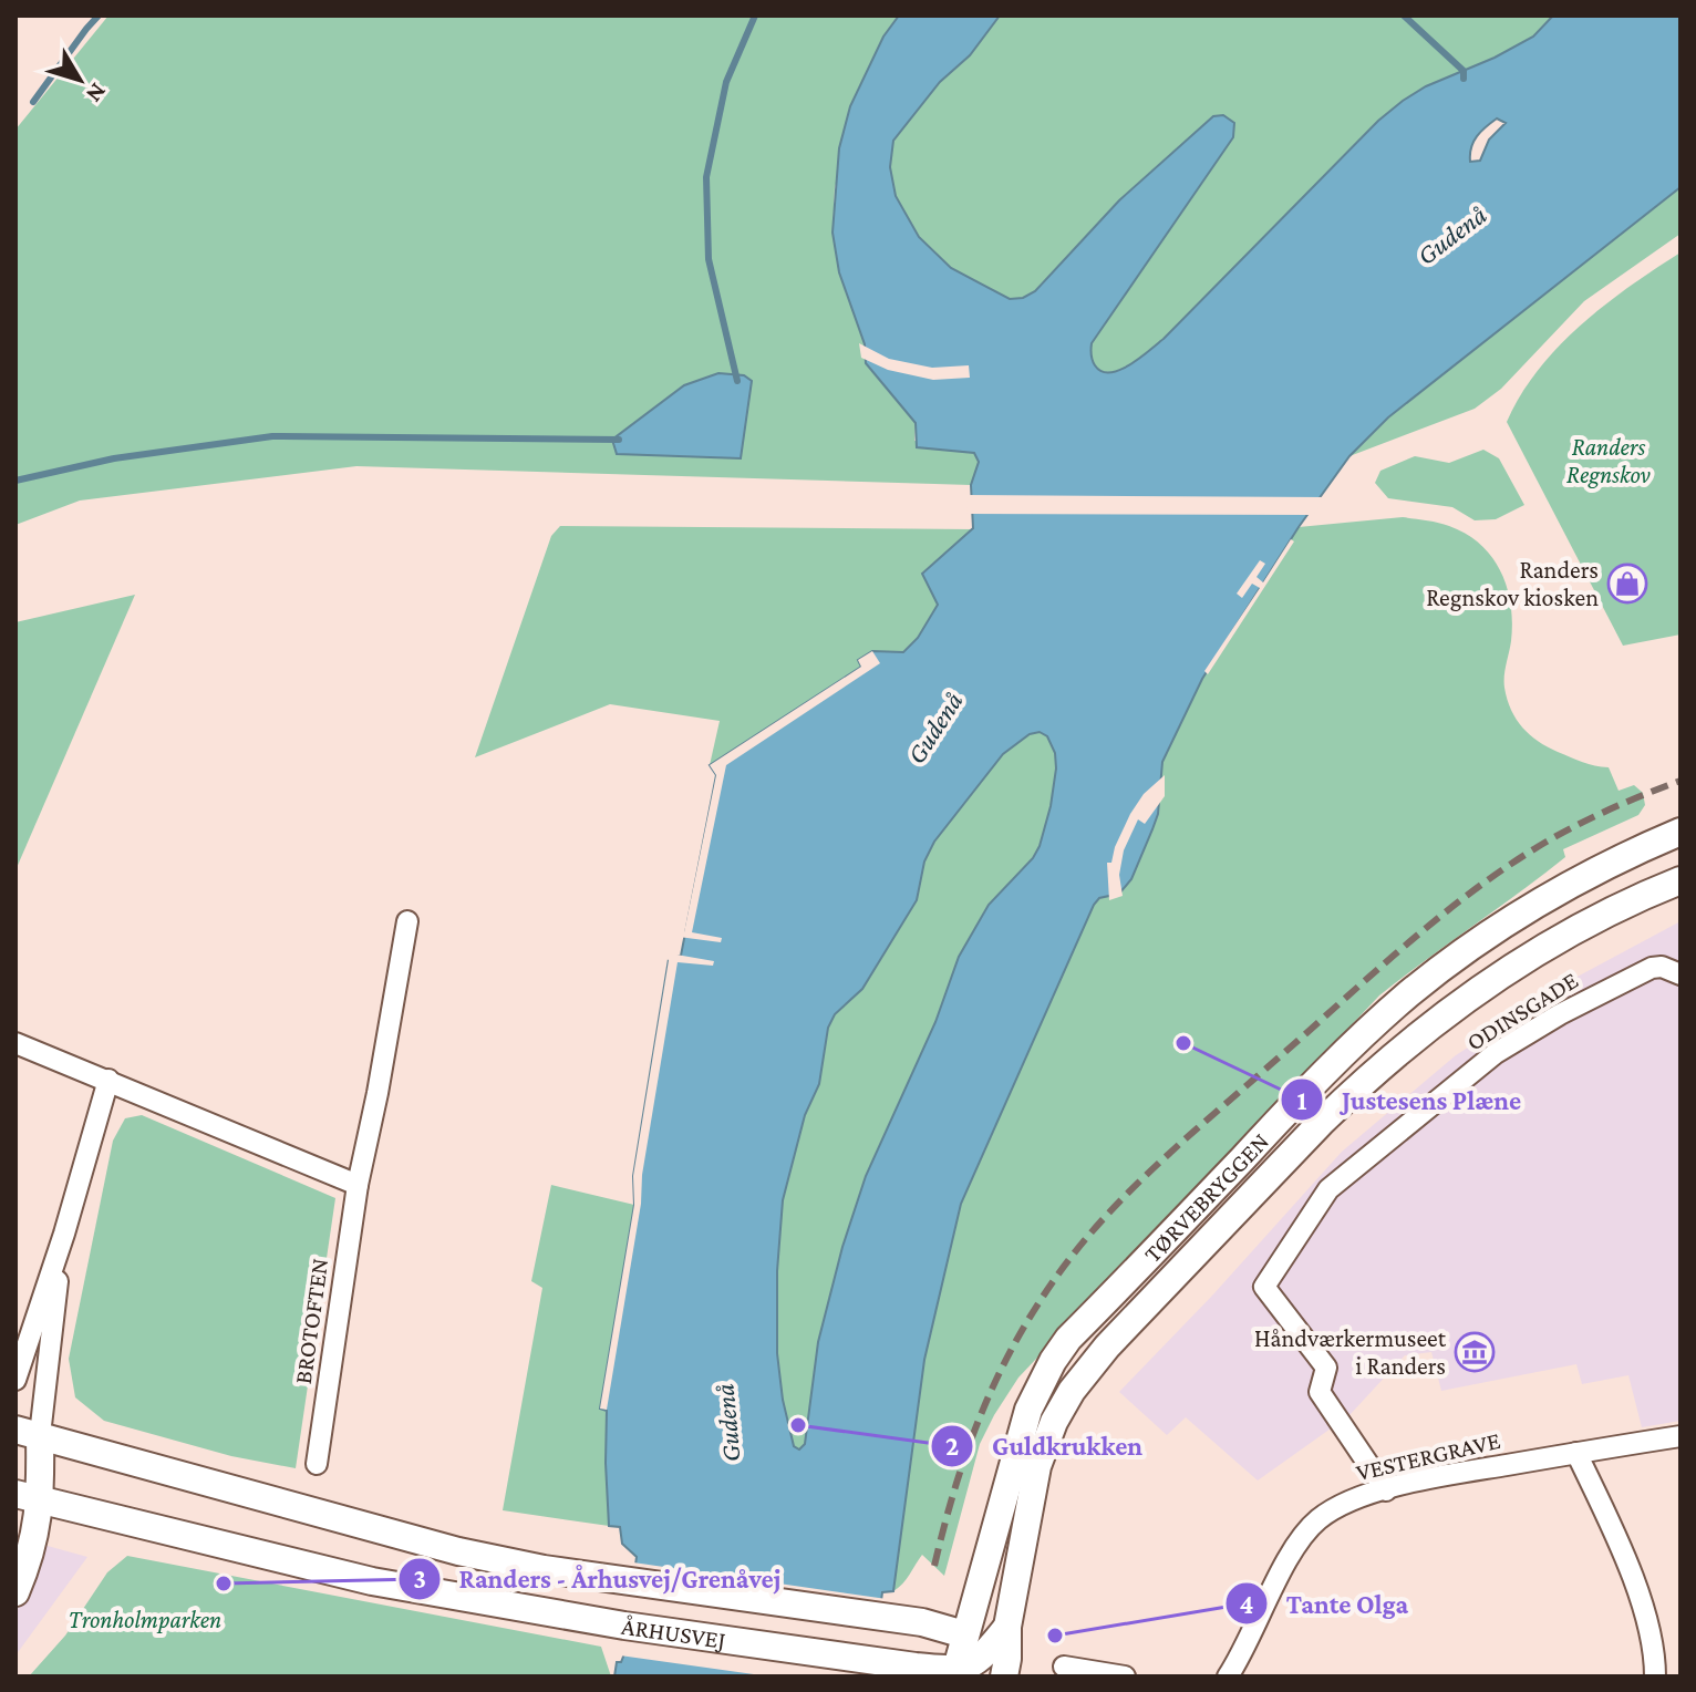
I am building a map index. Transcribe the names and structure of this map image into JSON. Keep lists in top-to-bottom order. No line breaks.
{"streets":{"main road":["TØRVEBRYGGEN","ÅRHUSVEJ"],"street":["ODINSGADE","BROTOFTEN","VESTERGRAVE"]},"crossings":[["ODINSGADE","VESTERGRAVE"],["TØRVEBRYGGEN","ÅRHUSVEJ"]],"water":["Gudenå"],"parks":["Randers Regnskov","Tronholmparken"],"places":{"shop":["Randers Regnskov kiosken"],"other":["Justesens Plæne","Guldkrukken","Randers - Århusvej/Grenåvej","Tante Olga"],"museum":["Håndværkermuseet i Randers"]},"north":"bottom right"}
